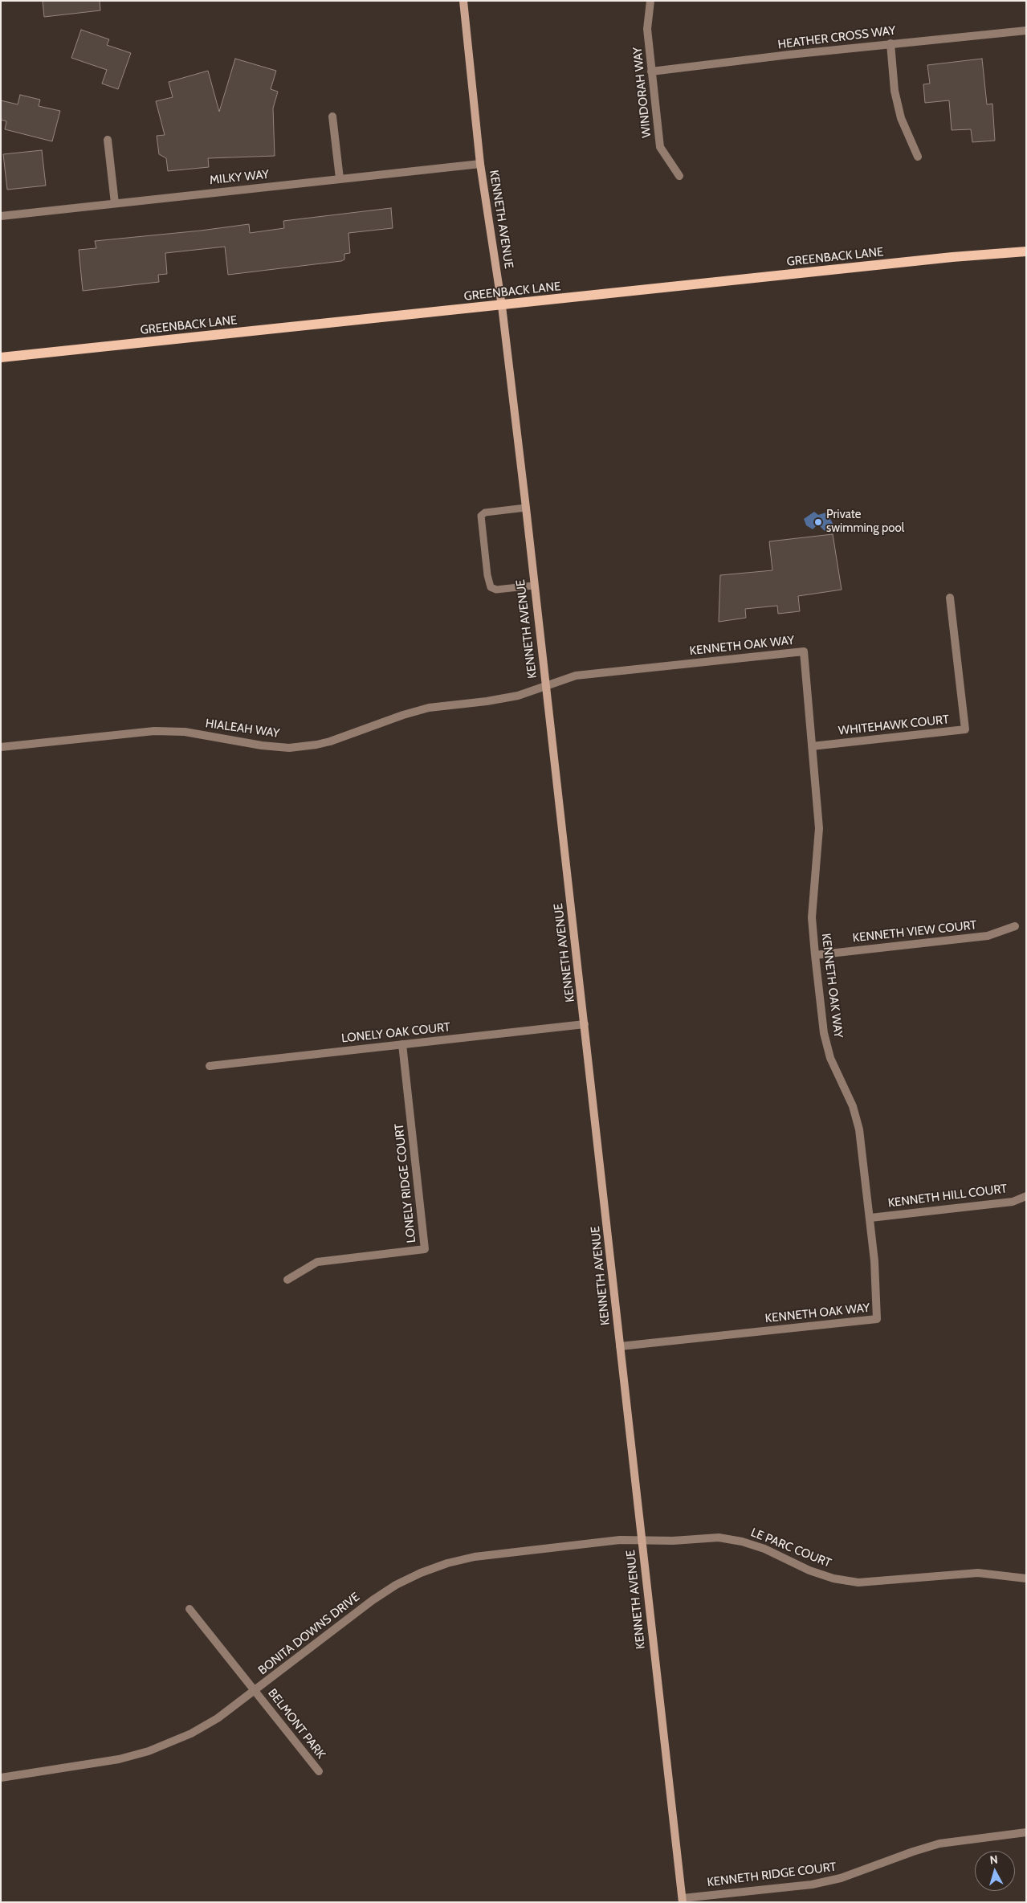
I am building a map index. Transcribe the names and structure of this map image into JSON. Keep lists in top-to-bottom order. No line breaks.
{"streets":{"main road":["KENNETH AVENUE","GREENBACK LANE"],"street":["HEATHER CROSS WAY","WINDORAH WAY","MILKY WAY","KENNETH OAK WAY","WHITEHAWK COURT","HIALEAH WAY","KENNETH VIEW COURT","LONELY OAK COURT","LONELY RIDGE COURT","KENNETH HILL COURT","LE PARC COURT","BONITA DOWNS DRIVE","BELMONT PARK","KENNETH RIDGE COURT"]},"crossings":[["HEATHER CROSS WAY","WINDORAH WAY"],["MILKY WAY","KENNETH AVENUE"],["KENNETH AVENUE","GREENBACK LANE"],["KENNETH AVENUE","KENNETH OAK WAY"],["KENNETH AVENUE","HIALEAH WAY"],["KENNETH AVENUE","LONELY OAK COURT"],["KENNETH AVENUE","LE PARC COURT"],["KENNETH AVENUE","BONITA DOWNS DRIVE"],["KENNETH AVENUE","KENNETH RIDGE COURT"],["KENNETH OAK WAY","WHITEHAWK COURT"],["KENNETH OAK WAY","HIALEAH WAY"],["KENNETH OAK WAY","KENNETH VIEW COURT"],["KENNETH OAK WAY","KENNETH HILL COURT"],["LONELY OAK COURT","LONELY RIDGE COURT"],["LE PARC COURT","BONITA DOWNS DRIVE"],["BONITA DOWNS DRIVE","BELMONT PARK"]],"places":["Private swimming pool"],"north":"top"}
